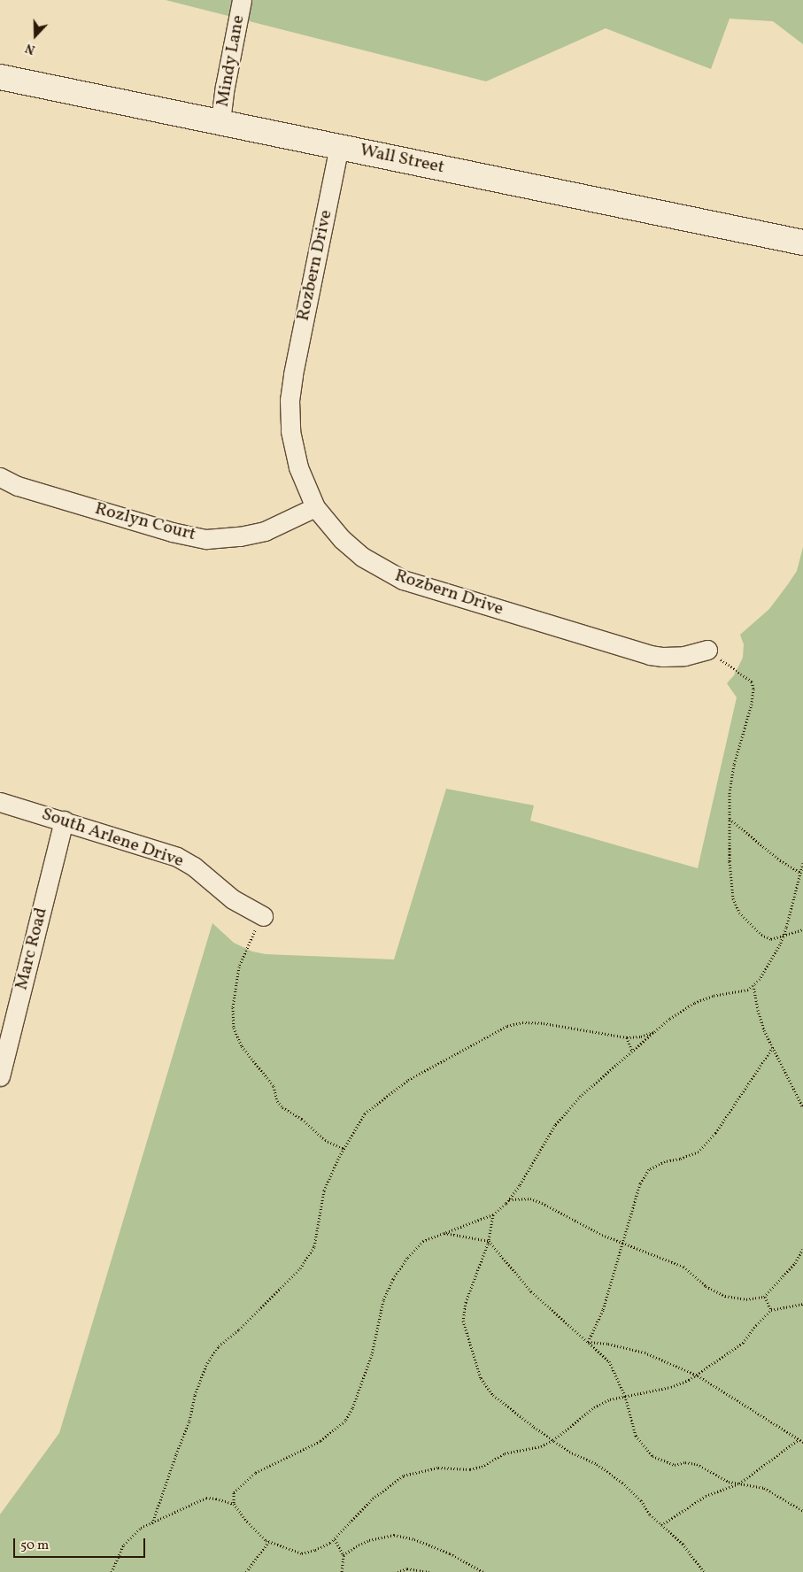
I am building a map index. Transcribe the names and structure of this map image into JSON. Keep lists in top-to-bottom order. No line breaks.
{"streets":{"street":["Mindy Lane","Wall Street","Rozbern Drive","Rozlyn Court","South Arlene Drive","Marc Road"]},"crossings":[["Mindy Lane","Wall Street"],["Wall Street","Rozbern Drive"],["Rozbern Drive","Rozlyn Court"],["South Arlene Drive","Marc Road"]],"scale_bar":"50 m","north":"bottom"}
